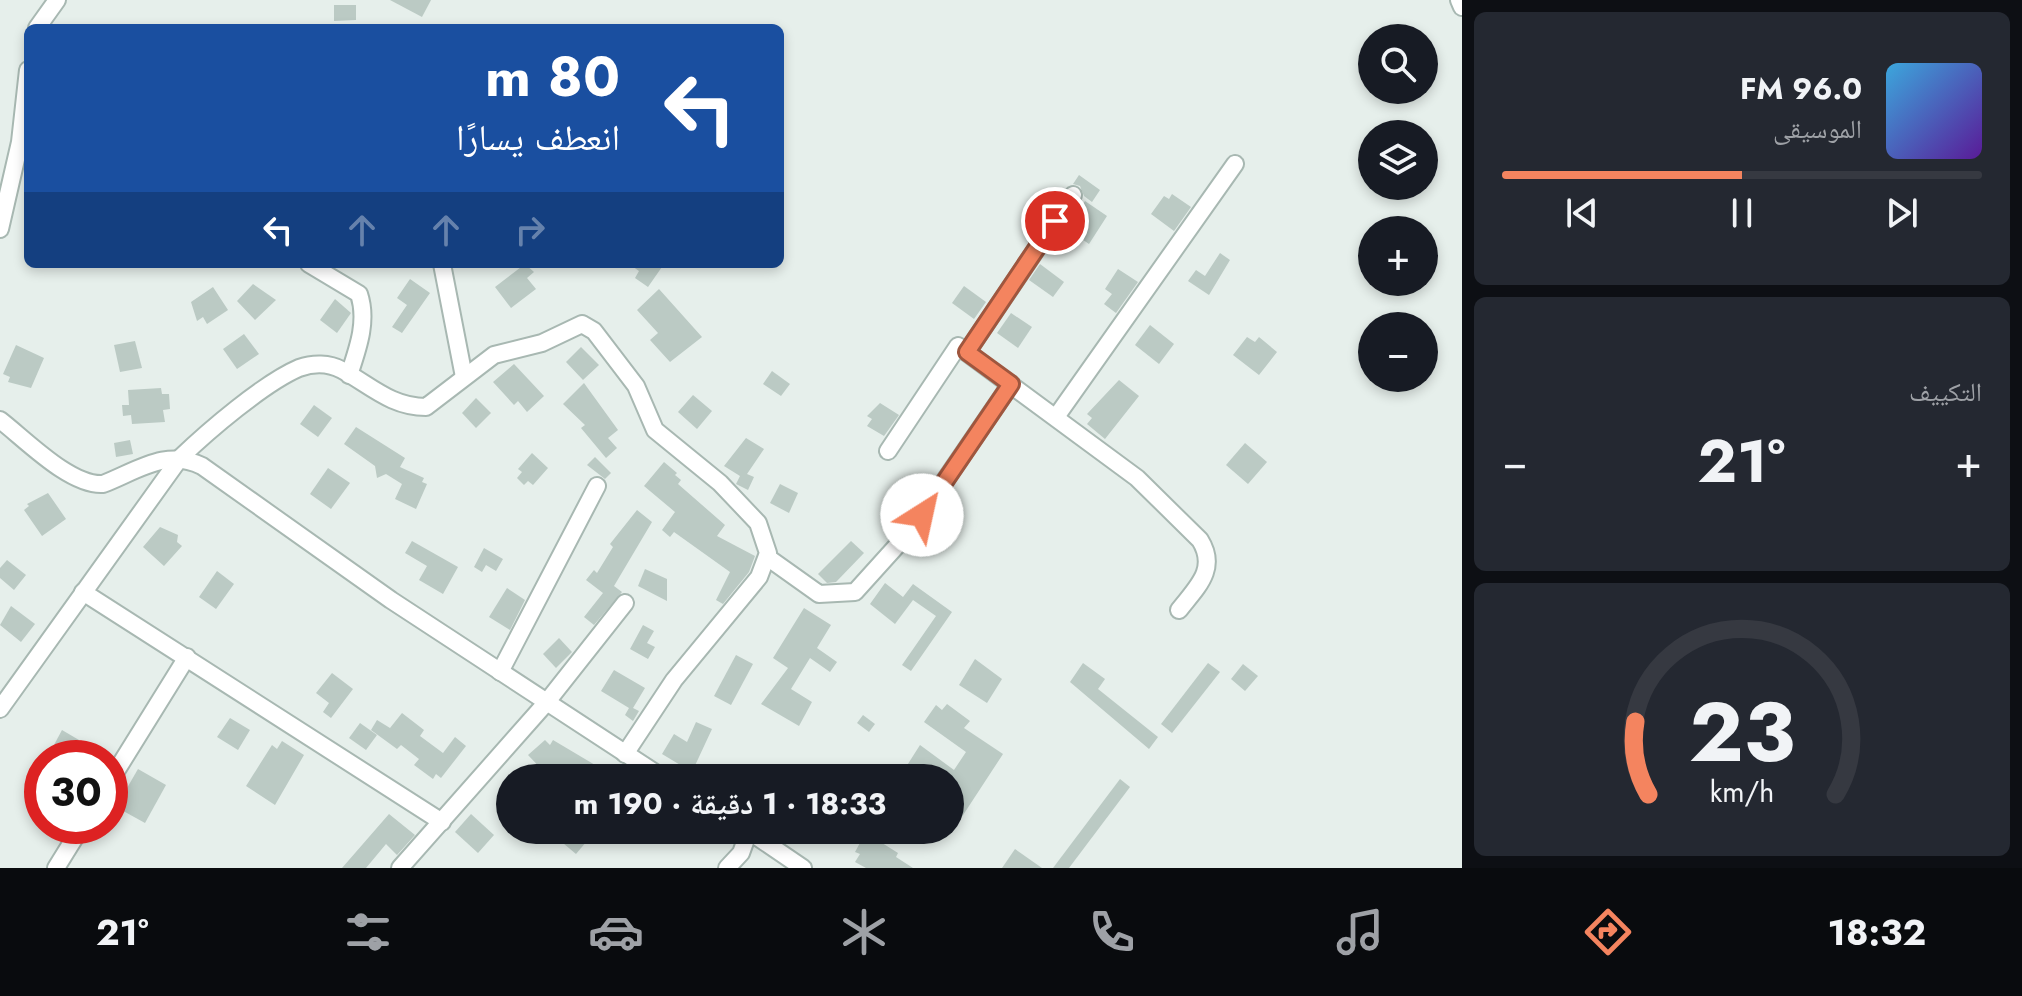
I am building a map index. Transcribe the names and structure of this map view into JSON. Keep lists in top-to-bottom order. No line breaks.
{"page":{"map_buttons":["+","−"],"turn":["80 m","انعطف يسارًا"],"song":["96.0 FM","الموسيقى"],"tile":"التكييف","heat":["−","21°","+"],"limit":"30","trip":"18:33 · 1 دقيقة · 190 m","tabs":["18:32","21°"],"gauge":["23","km/h"]}}
